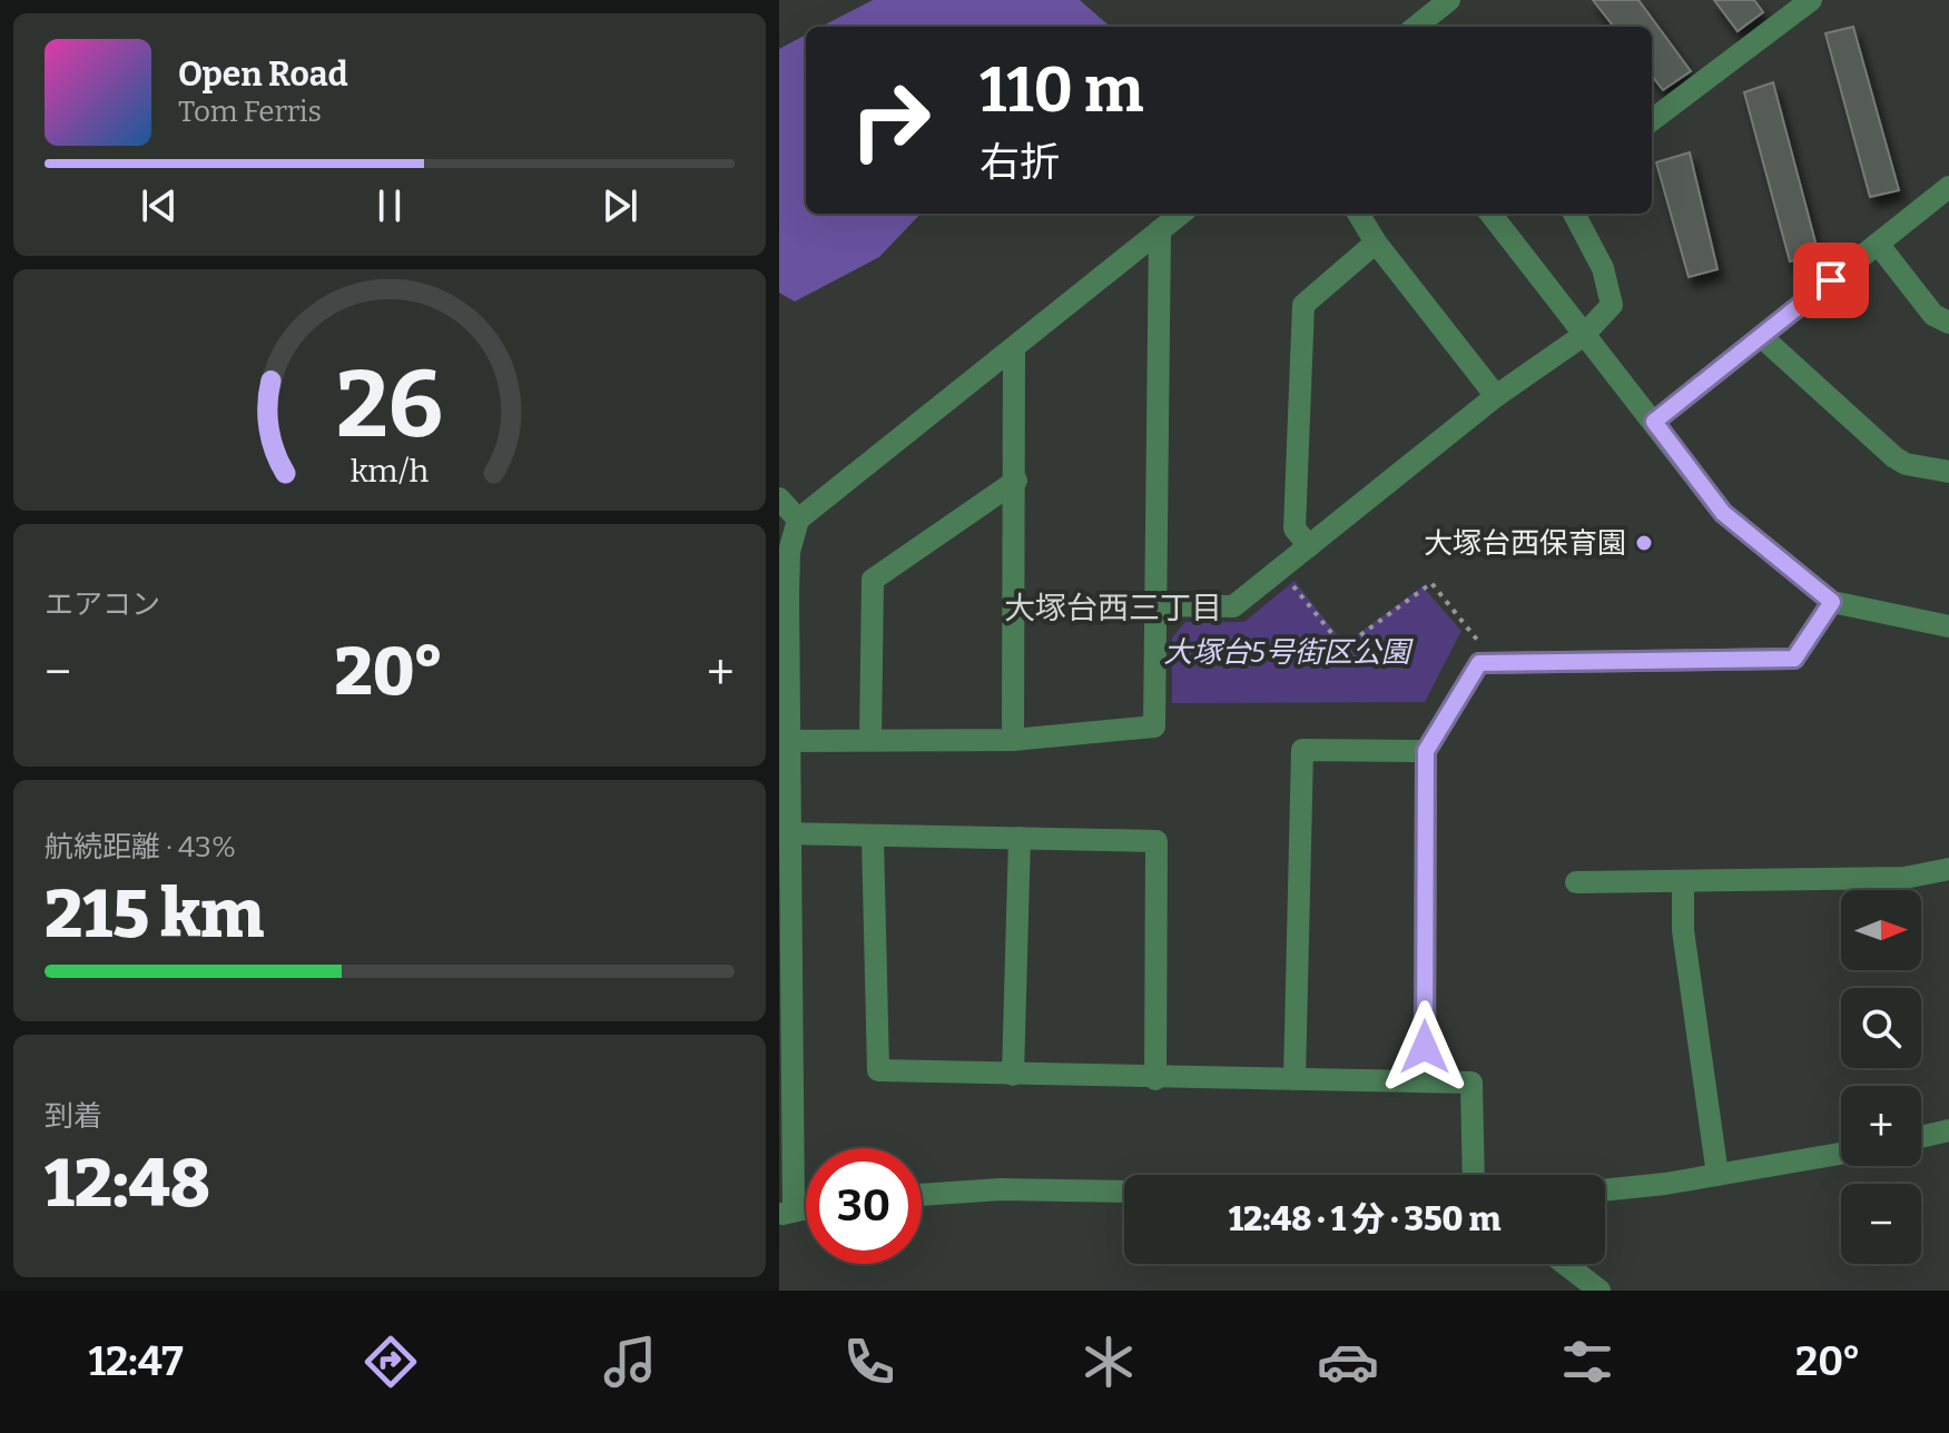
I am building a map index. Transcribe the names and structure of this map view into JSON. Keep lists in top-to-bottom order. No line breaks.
{"districts":["大塚台西三丁目"],"parks":["大塚台5号街区公園"],"places":["大塚台西保育園"],"north":"right","page":{"turn":["110 m","右折"],"song":["Open Road","Tom Ferris"],"tile":["エアコン",["航続距離 · 43%","215 km"],["到着","12:48"]],"heat":["−","20°","+"],"map_buttons":["+","−"],"limit":"30","trip":"12:48 · 1 分 · 350 m","tabs":["12:47","20°"],"gauge":["26","km/h"]}}
